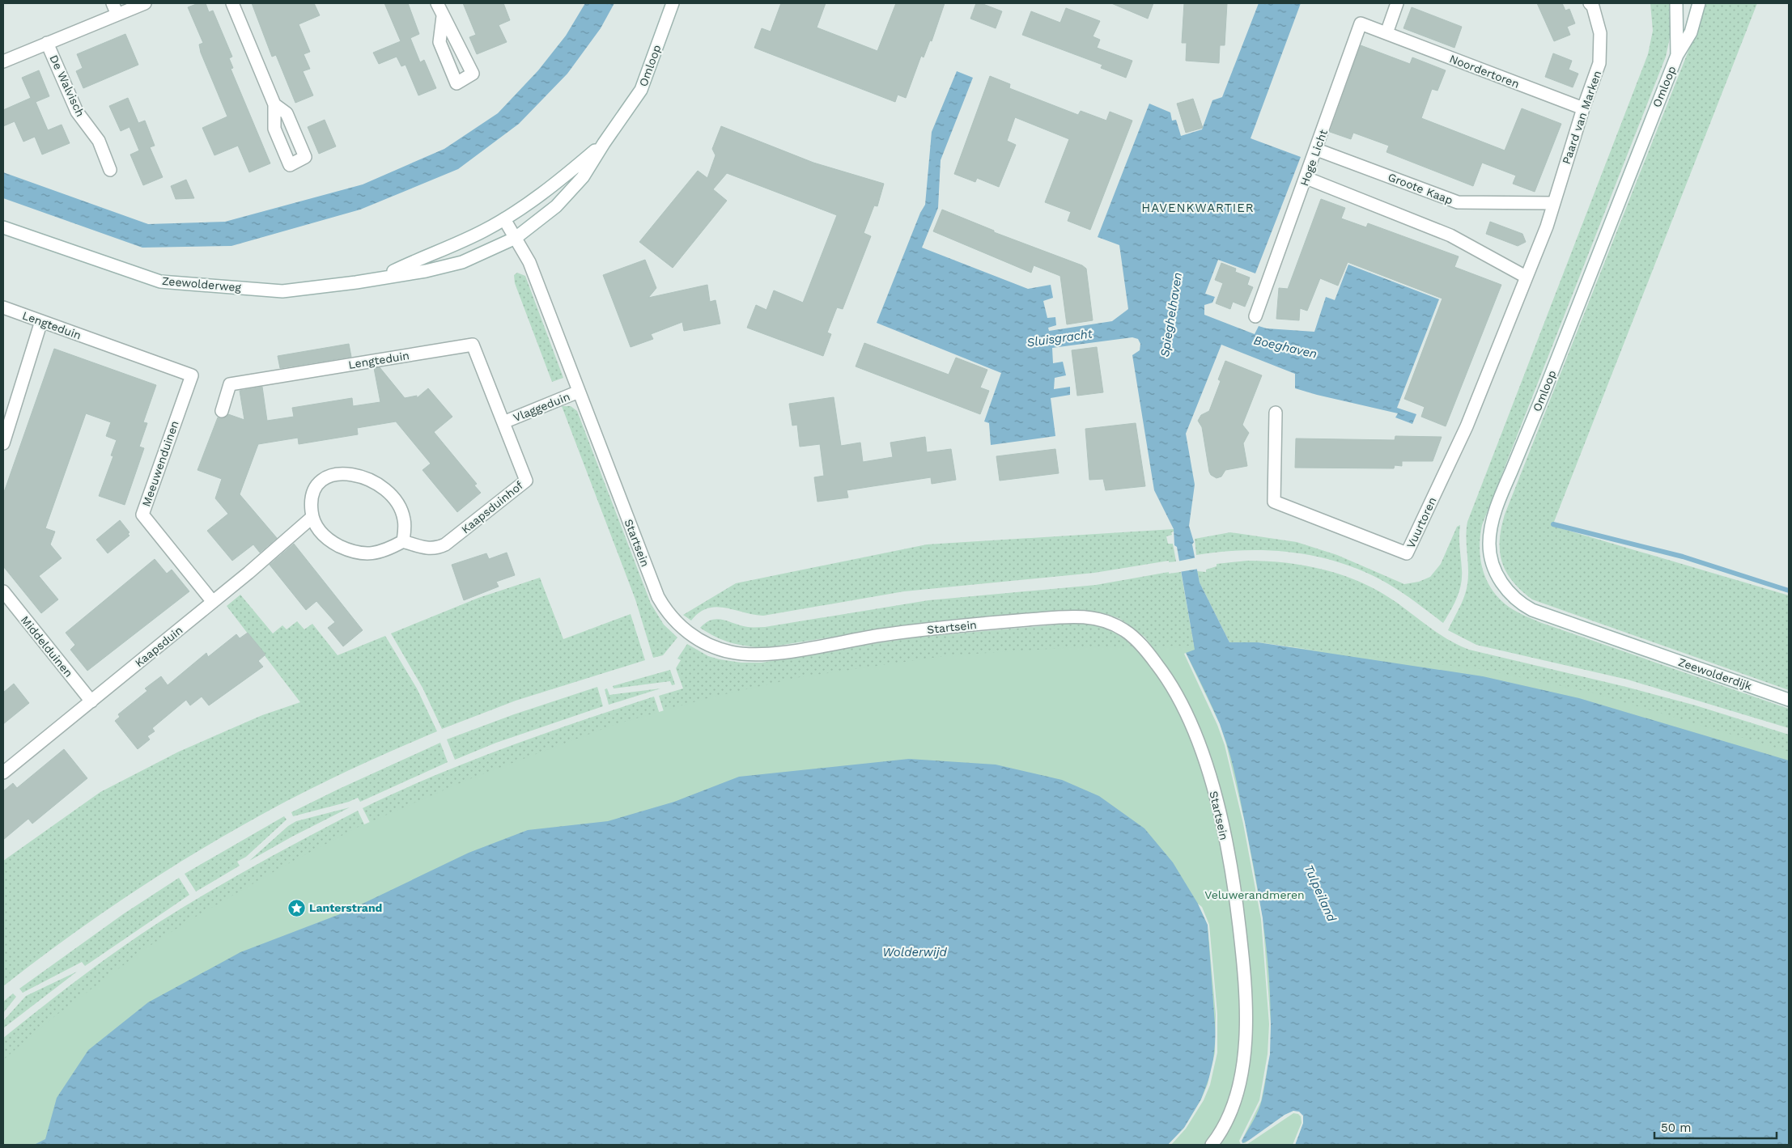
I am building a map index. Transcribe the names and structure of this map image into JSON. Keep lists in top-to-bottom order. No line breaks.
{"streets":{"street":["Omloop","Noordertoren","De Walvisch","Paard van Marken","Hoge Licht","Groote Kaap","Zeewolderweg","Lengteduin","Vlaggeduin","Meeuwenduinen","Kaapsduinhof","Vuurtoren","Startsein","Middelduinen","Kaapsduin","Zeewolderdijk"]},"crossings":[["Omloop","Zeewolderweg"],["Omloop","Startsein"],["Omloop","Zeewolderdijk"],["Noordertoren","Paard van Marken"],["Noordertoren","Hoge Licht"],["Paard van Marken","Groote Kaap"],["Paard van Marken","Vuurtoren"],["Hoge Licht","Groote Kaap"],["Zeewolderweg","Startsein"],["Lengteduin","Vlaggeduin"],["Lengteduin","Meeuwenduinen"],["Lengteduin","Kaapsduinhof"],["Vlaggeduin","Kaapsduinhof"],["Vlaggeduin","Startsein"],["Meeuwenduinen","Kaapsduin"],["Kaapsduinhof","Kaapsduin"],["Middelduinen","Kaapsduin"]],"districts":["HAVENKWARTIER"],"water":["Spieghelhaven","Sluisgracht","Boeghaven","Tulpeiland","Wolderwijd"],"parks":["Veluwerandmeren"],"places":{"place":["Lanterstrand"]},"scale_bar":"50 m"}
